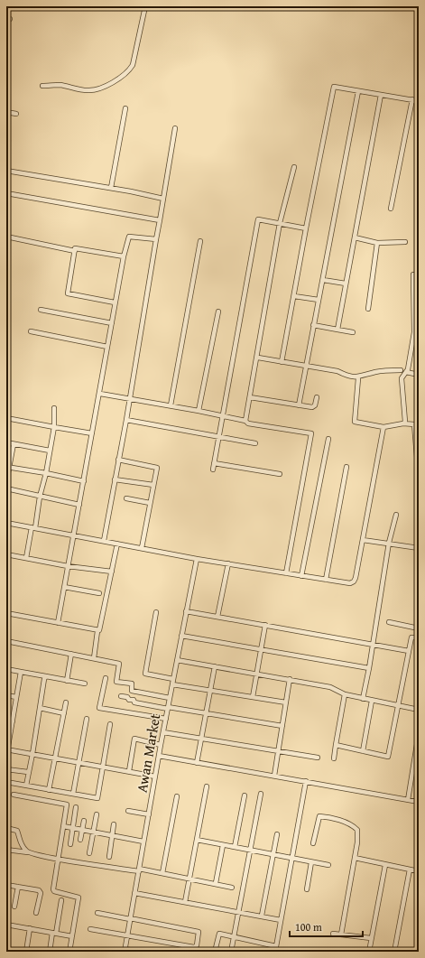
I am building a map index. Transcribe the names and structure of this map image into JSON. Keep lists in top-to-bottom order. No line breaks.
{"streets":{"street":["Awan Market"]},"scale_bar":"100 m"}
